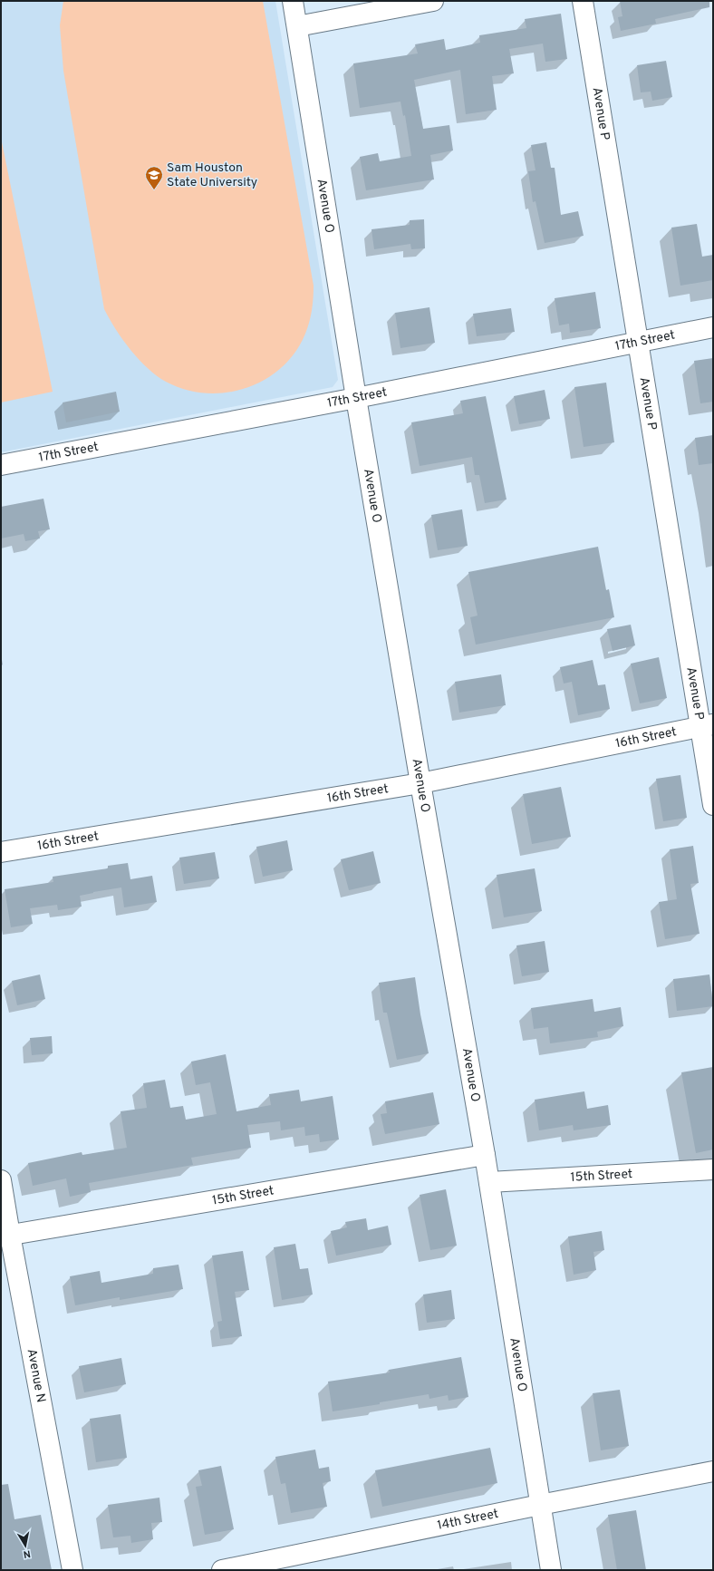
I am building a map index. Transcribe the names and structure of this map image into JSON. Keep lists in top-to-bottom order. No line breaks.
{"streets":{"street":["Avenue P","Avenue O","17th Street","16th Street","15th Street","Avenue N","14th Street"]},"crossings":[["Avenue P","17th Street"],["Avenue P","16th Street"],["Avenue O","17th Street"],["Avenue O","16th Street"],["Avenue O","15th Street"],["Avenue O","14th Street"],["15th Street","Avenue N"]],"places":{"school or university":["Sam Houston State University"]},"north":"bottom"}
